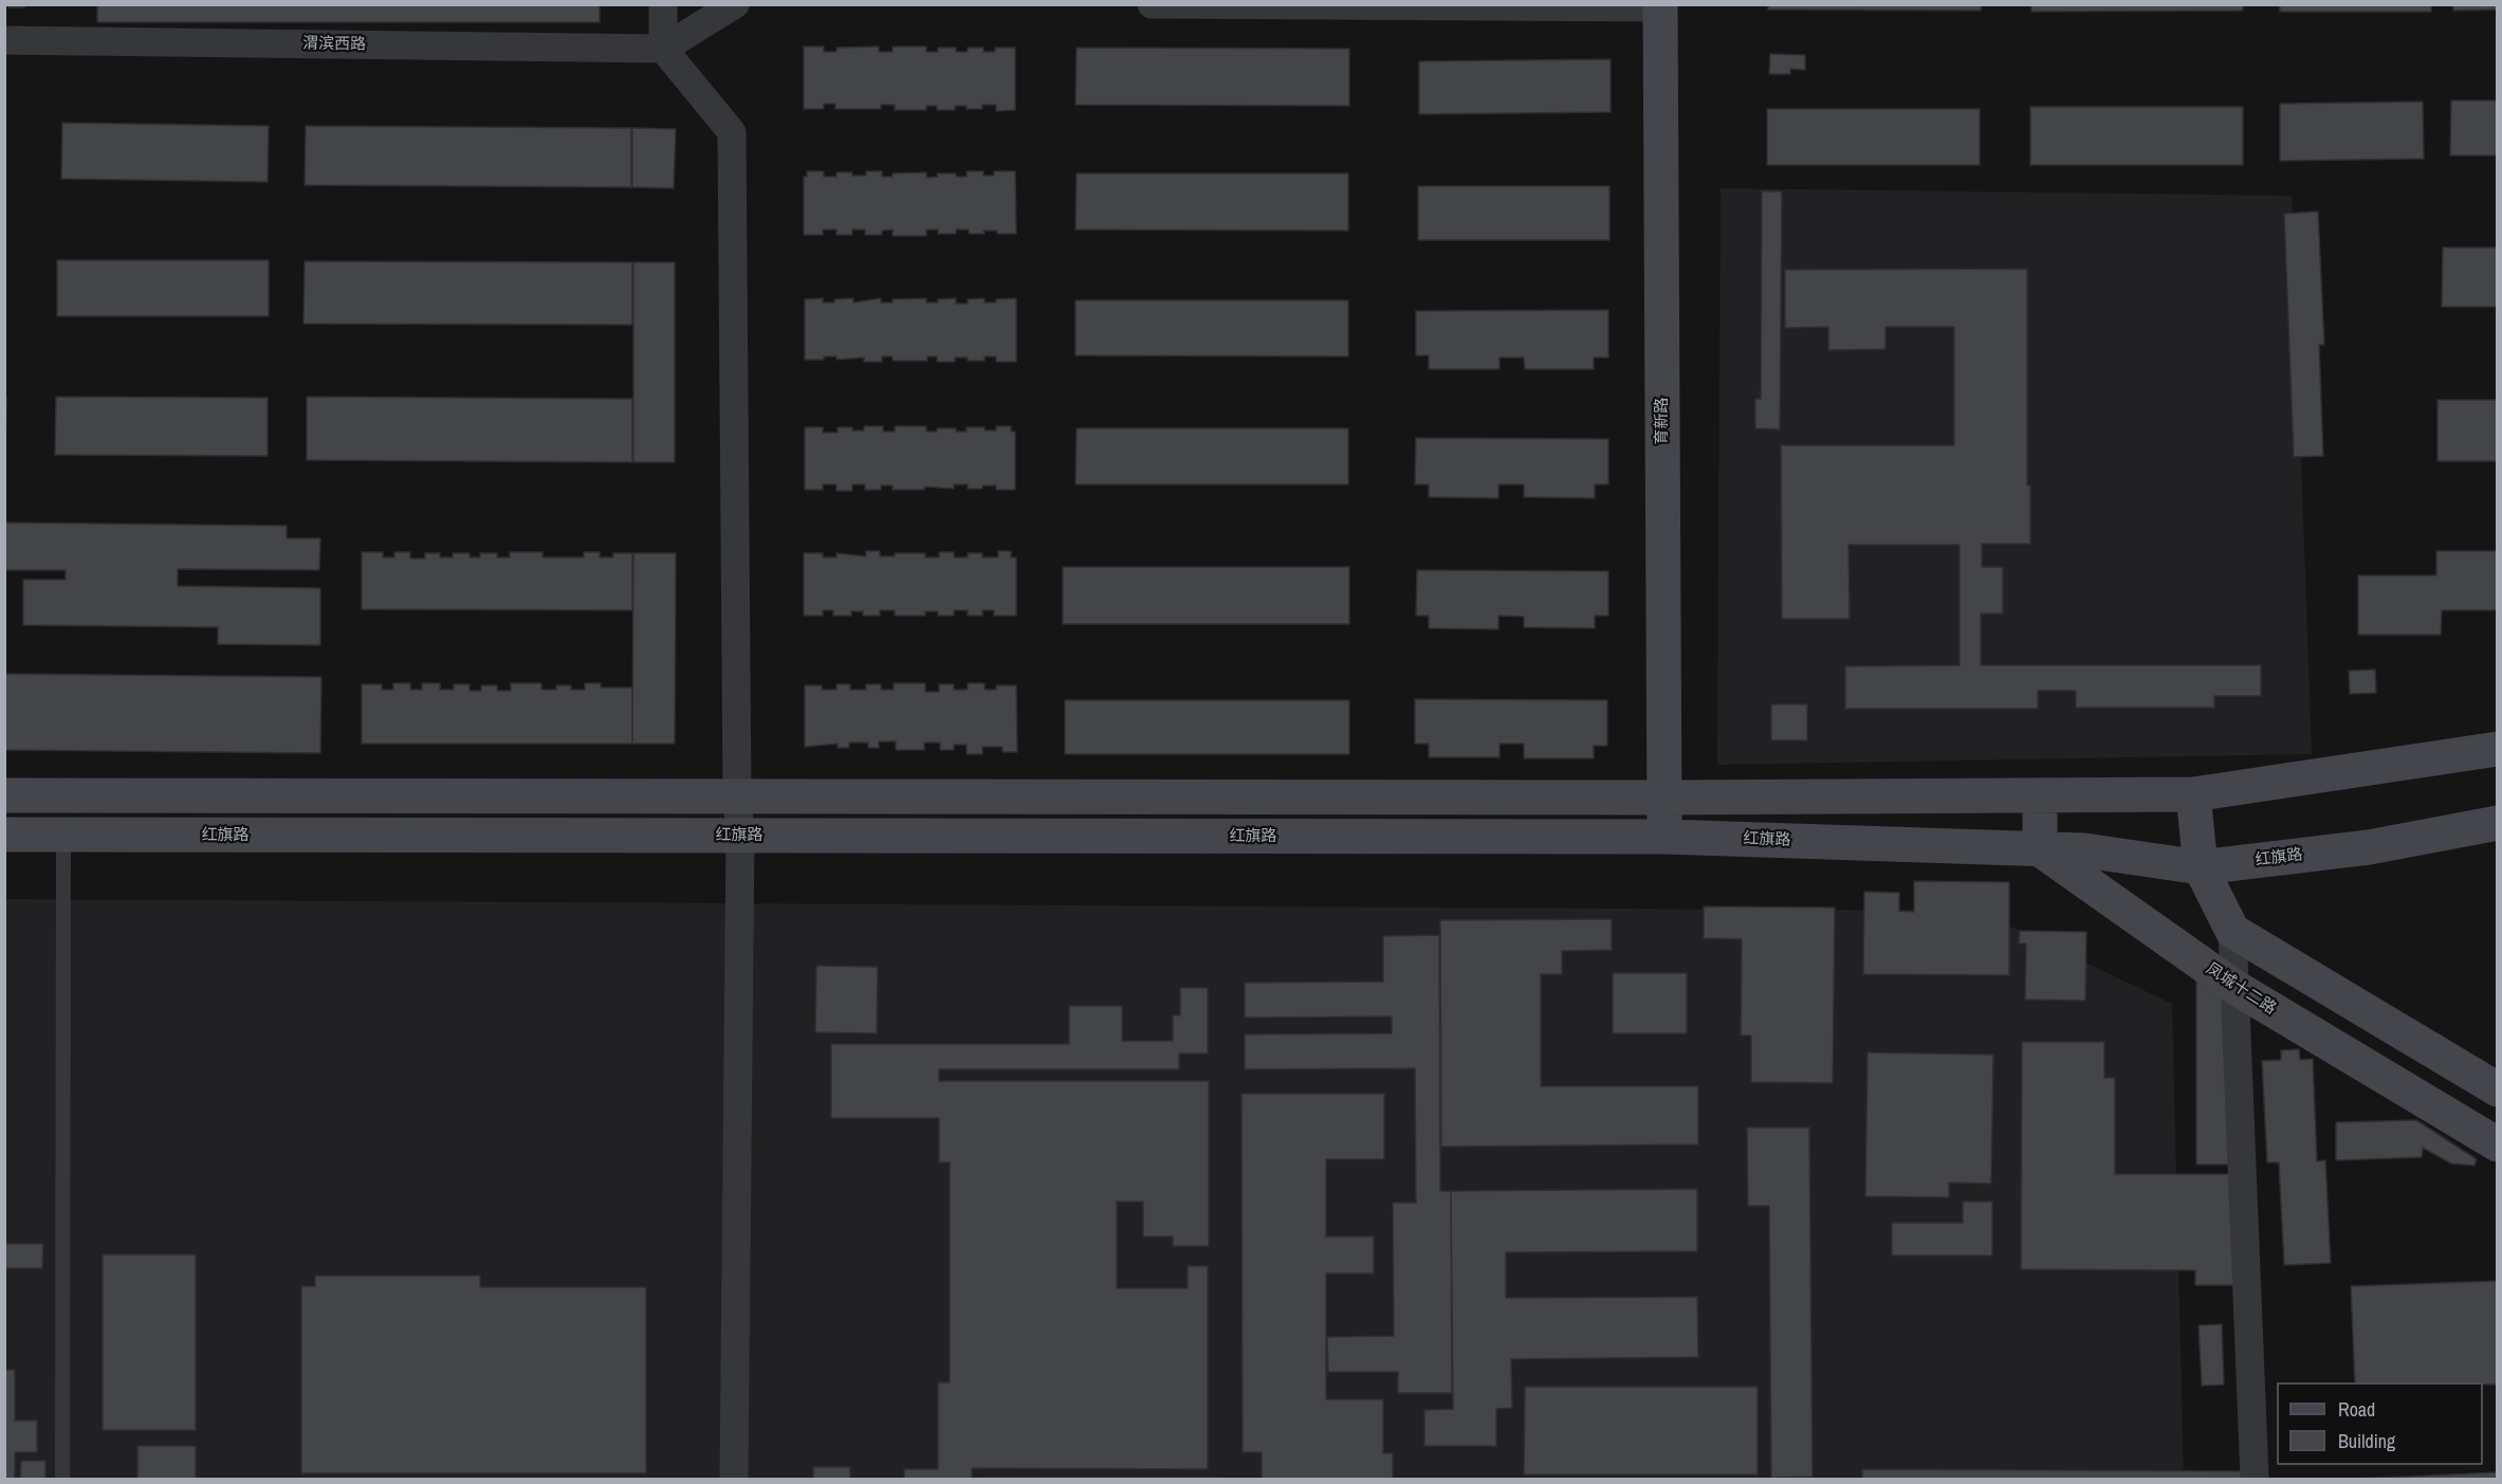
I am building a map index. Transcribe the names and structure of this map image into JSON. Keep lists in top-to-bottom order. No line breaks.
{"streets":{"main road":["育新路","红旗路","凤城十二路"],"street":["渭滨西路"]},"crossings":[["育新路","红旗路"],["红旗路","凤城十二路"]],"legend":["Road","Building"]}
